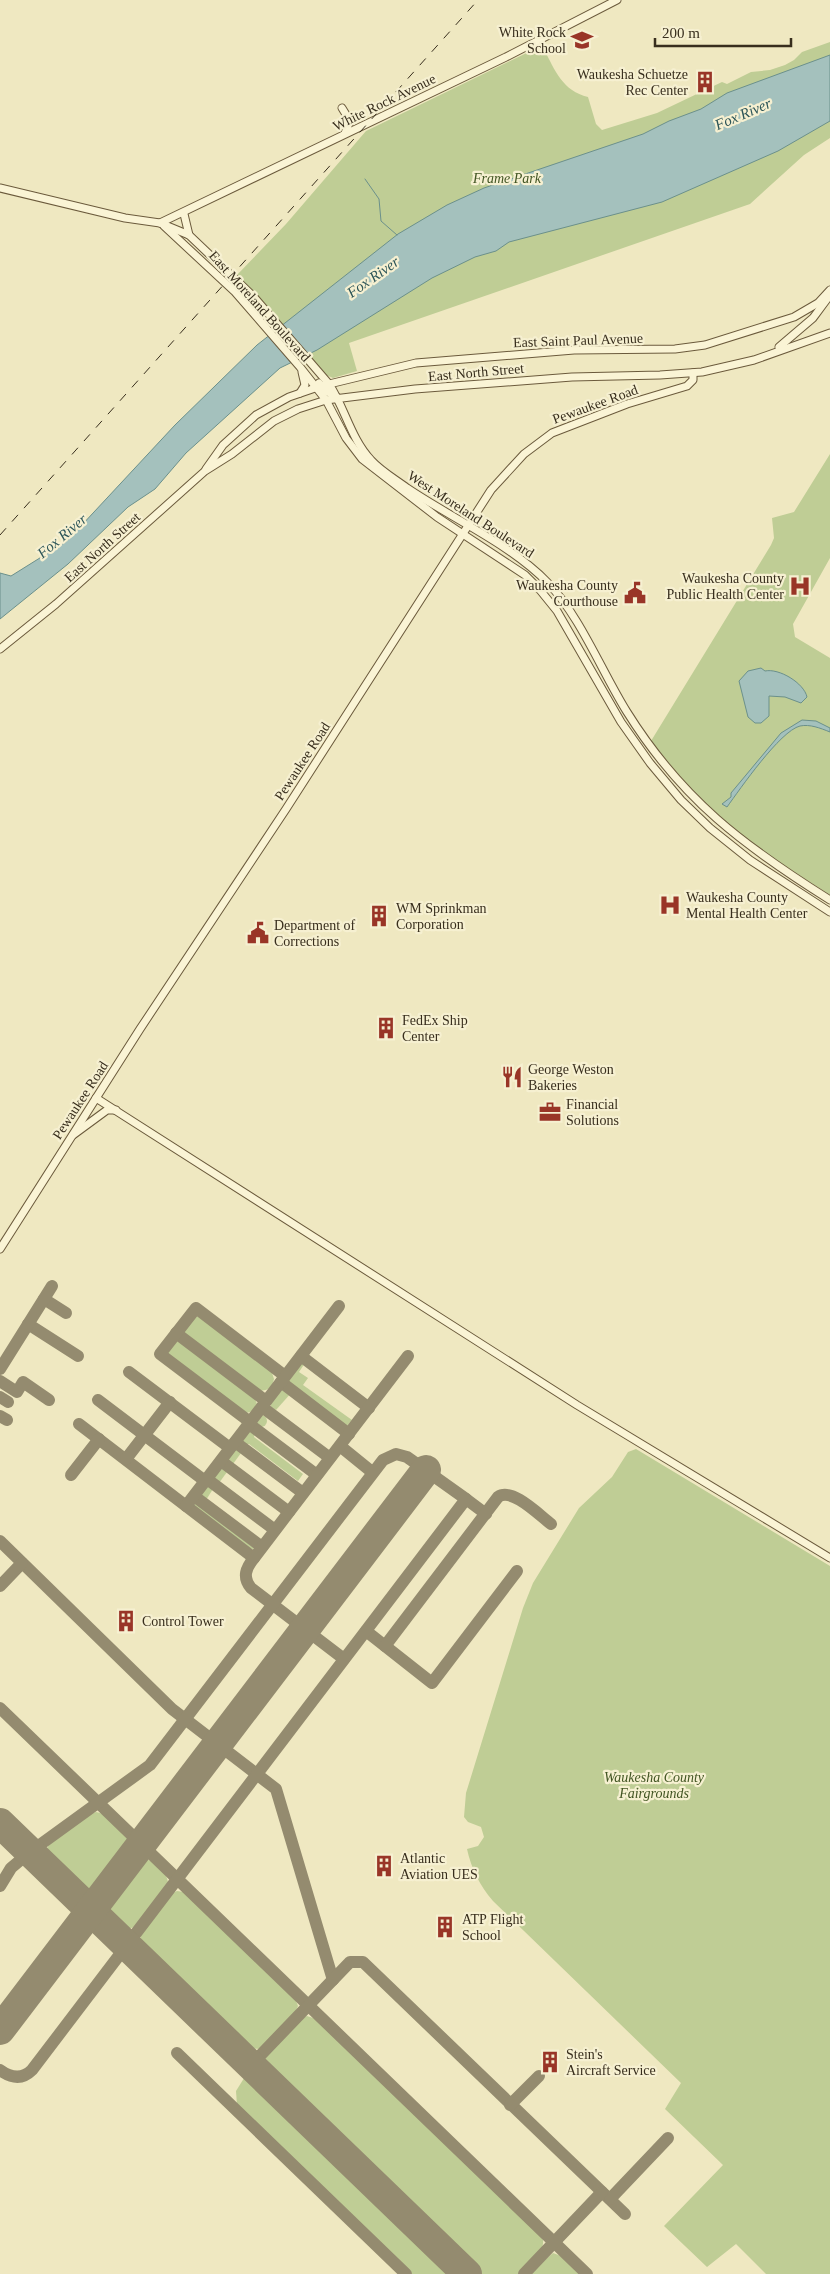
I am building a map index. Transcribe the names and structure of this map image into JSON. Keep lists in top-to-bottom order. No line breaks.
{"streets":{"main road":["White Rock Avenue","East Moreland Boulevard","East Saint Paul Avenue","East North Street","Pewaukee Road","West Moreland Boulevard"]},"crossings":[["White Rock Avenue","East Moreland Boulevard"],["East Moreland Boulevard","East Saint Paul Avenue"],["East Moreland Boulevard","East North Street"],["East Moreland Boulevard","West Moreland Boulevard"],["East Saint Paul Avenue","East North Street"],["East Saint Paul Avenue","West Moreland Boulevard"],["East North Street","Pewaukee Road"],["East North Street","West Moreland Boulevard"],["Pewaukee Road","West Moreland Boulevard"]],"water":["Fox River"],"parks":["Frame Park","Waukesha County Fairgrounds"],"places":{"school or university":["White Rock School"],"building":["Waukesha Schuetze Rec Center","WM Sprinkman Corporation","FedEx Ship Center","Control Tower","Atlantic Aviation UES","ATP Flight School","Stein's Aircraft Service"],"hospital":["Waukesha County Public Health Center","Waukesha County Mental Health Center"],"public building":["Waukesha County Courthouse","Department of Corrections"],"restaurant":["George Weston Bakeries"],"office":["Financial Solutions"]},"scale_bar":"200 m"}
